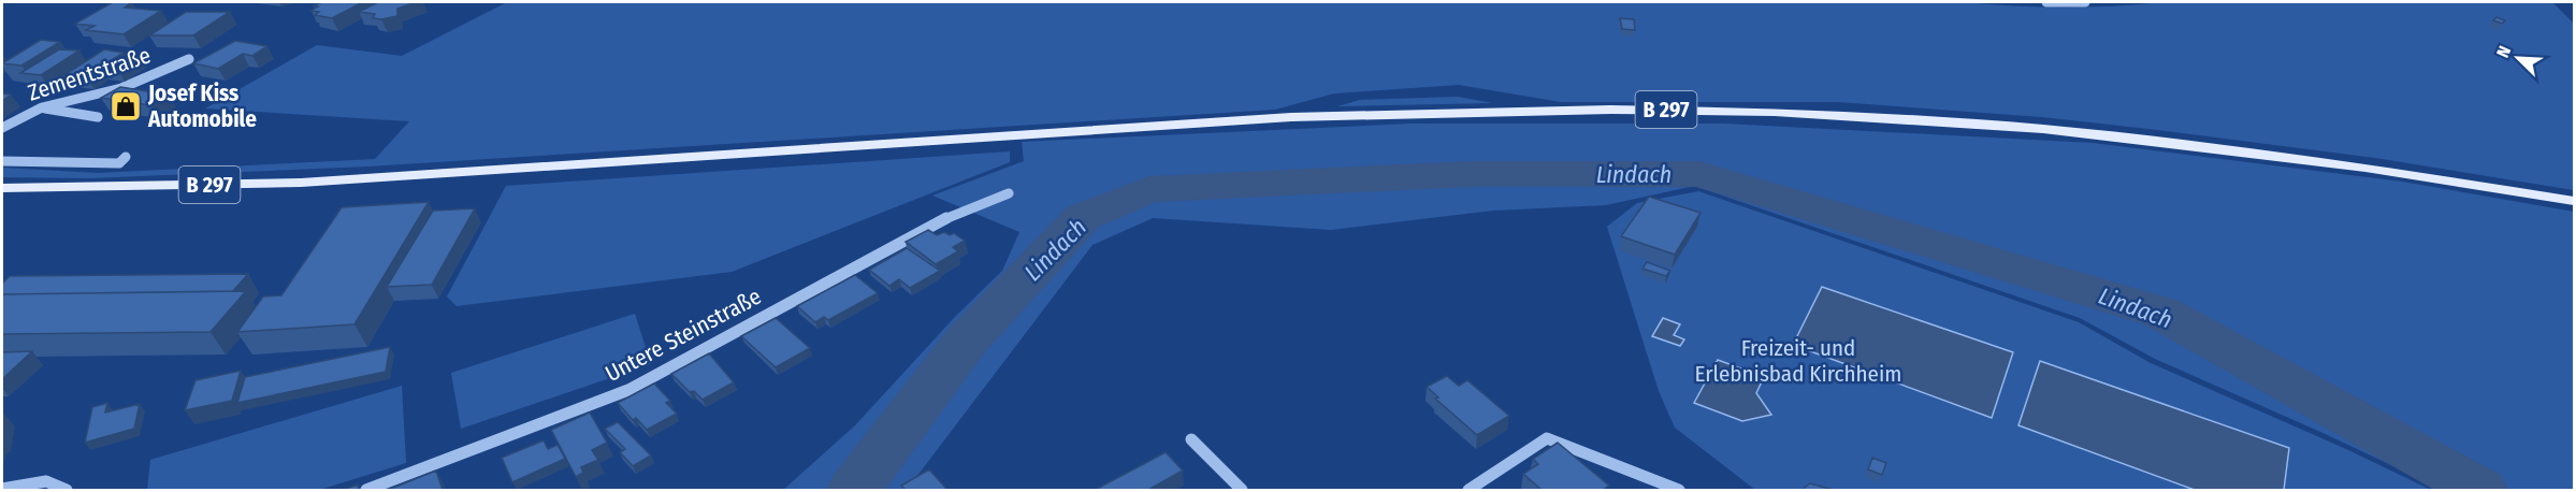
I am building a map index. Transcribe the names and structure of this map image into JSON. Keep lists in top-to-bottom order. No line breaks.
{"streets":{"main road":["B 297"],"street":["Zementstraße","Untere Steinstraße"]},"water":["Lindach"],"parks":["Freizeit- und Erlebnisbad Kirchheim"],"places":{"shop":["Josef Kiss Automobile"]},"north":"top left"}
